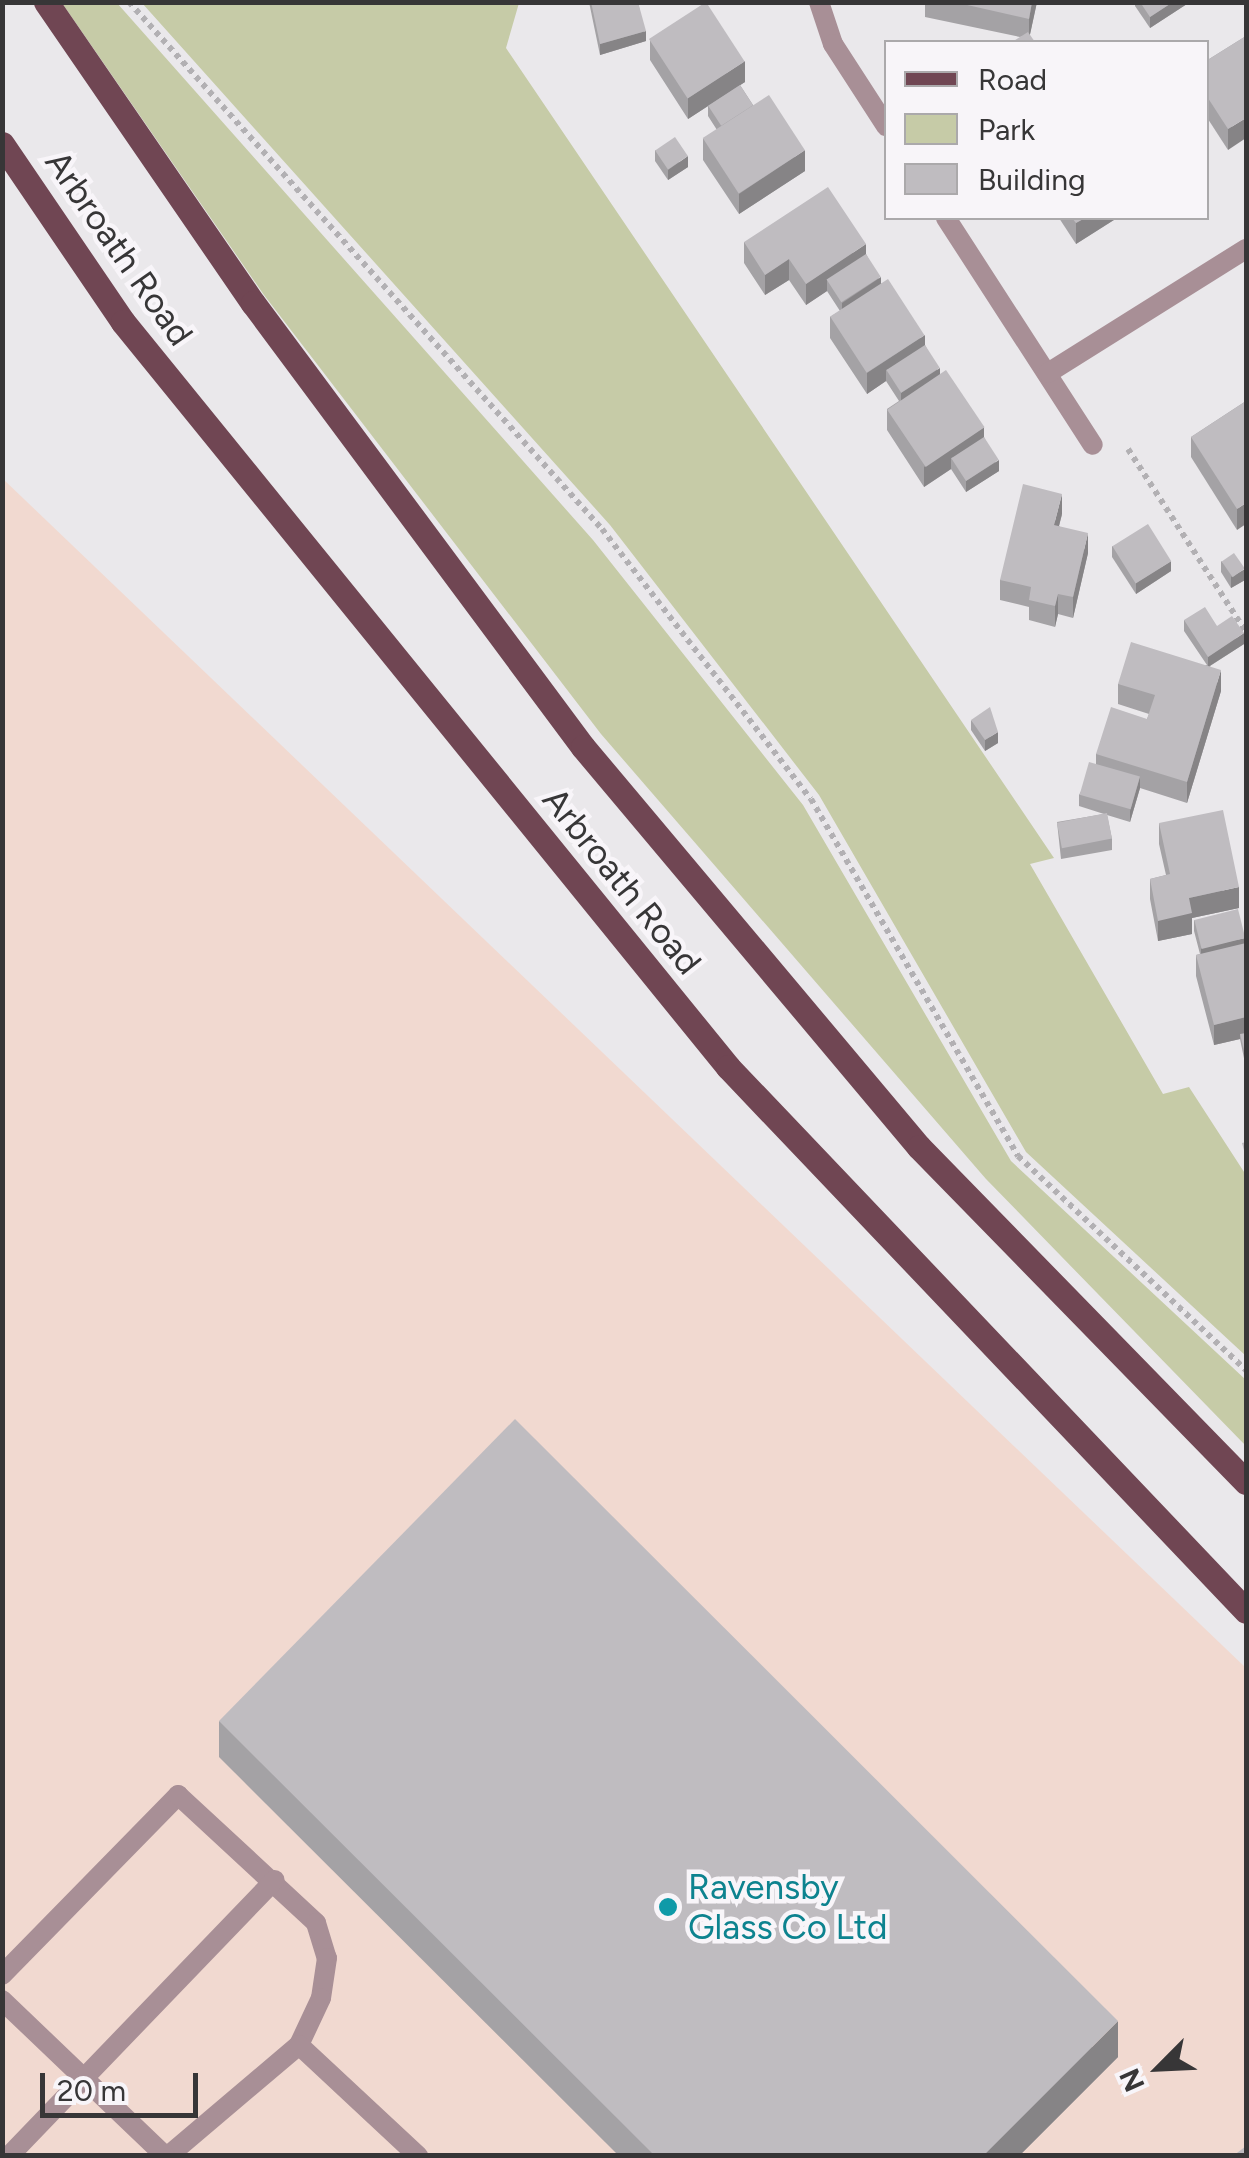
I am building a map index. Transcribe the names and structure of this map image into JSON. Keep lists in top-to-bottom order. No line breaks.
{"streets":{"main road":["Arbroath Road"]},"places":["Ravensby Glass Co Ltd"],"legend":["Road","Park","Building"],"scale_bar":"20 m","north":"bottom left"}
